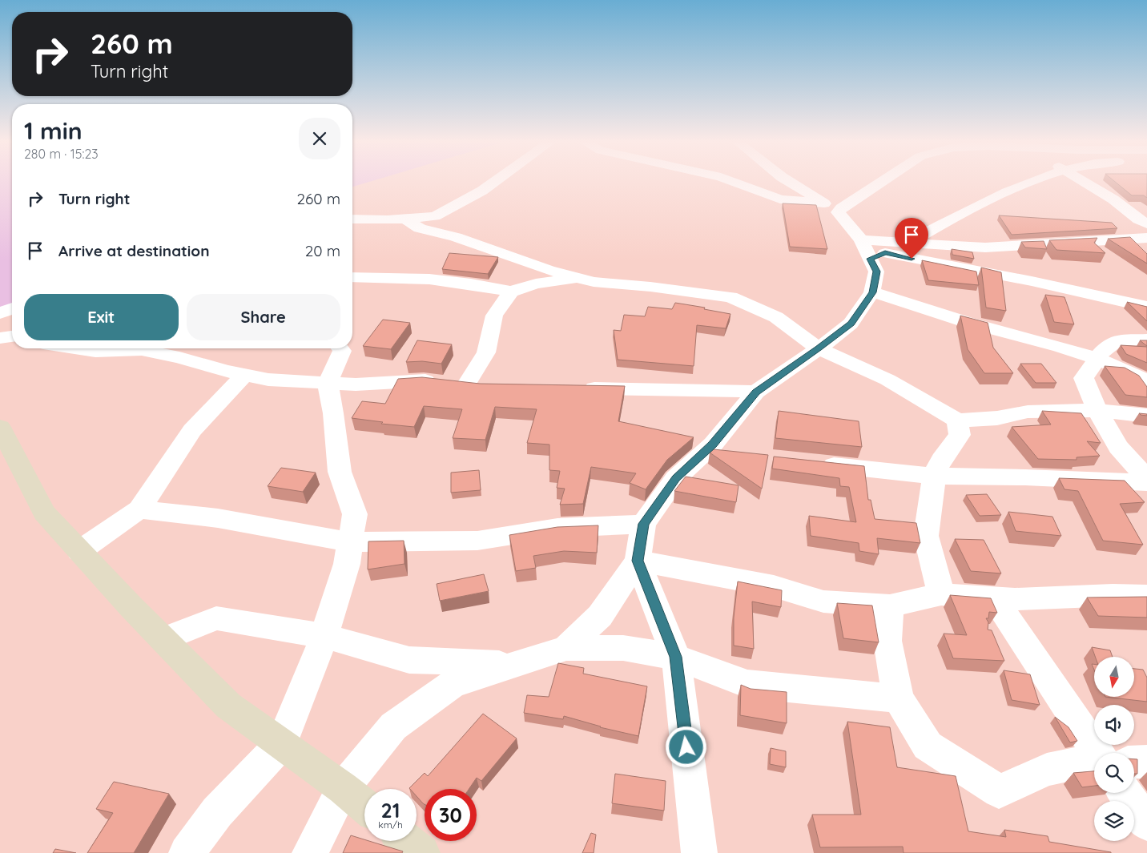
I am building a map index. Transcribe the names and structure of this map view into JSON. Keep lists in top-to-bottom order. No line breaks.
{"north":"bottom","page":{"turn":["260 m","Turn right"],"heading":["1 min","280 m · 15:23"],"list":[{"name":"Turn right","value":"260 m"},{"name":"Arrive at destination","value":"20 m"}],"buttons":["Exit","Share"],"speed":"21 km/h","limit":"30"}}
